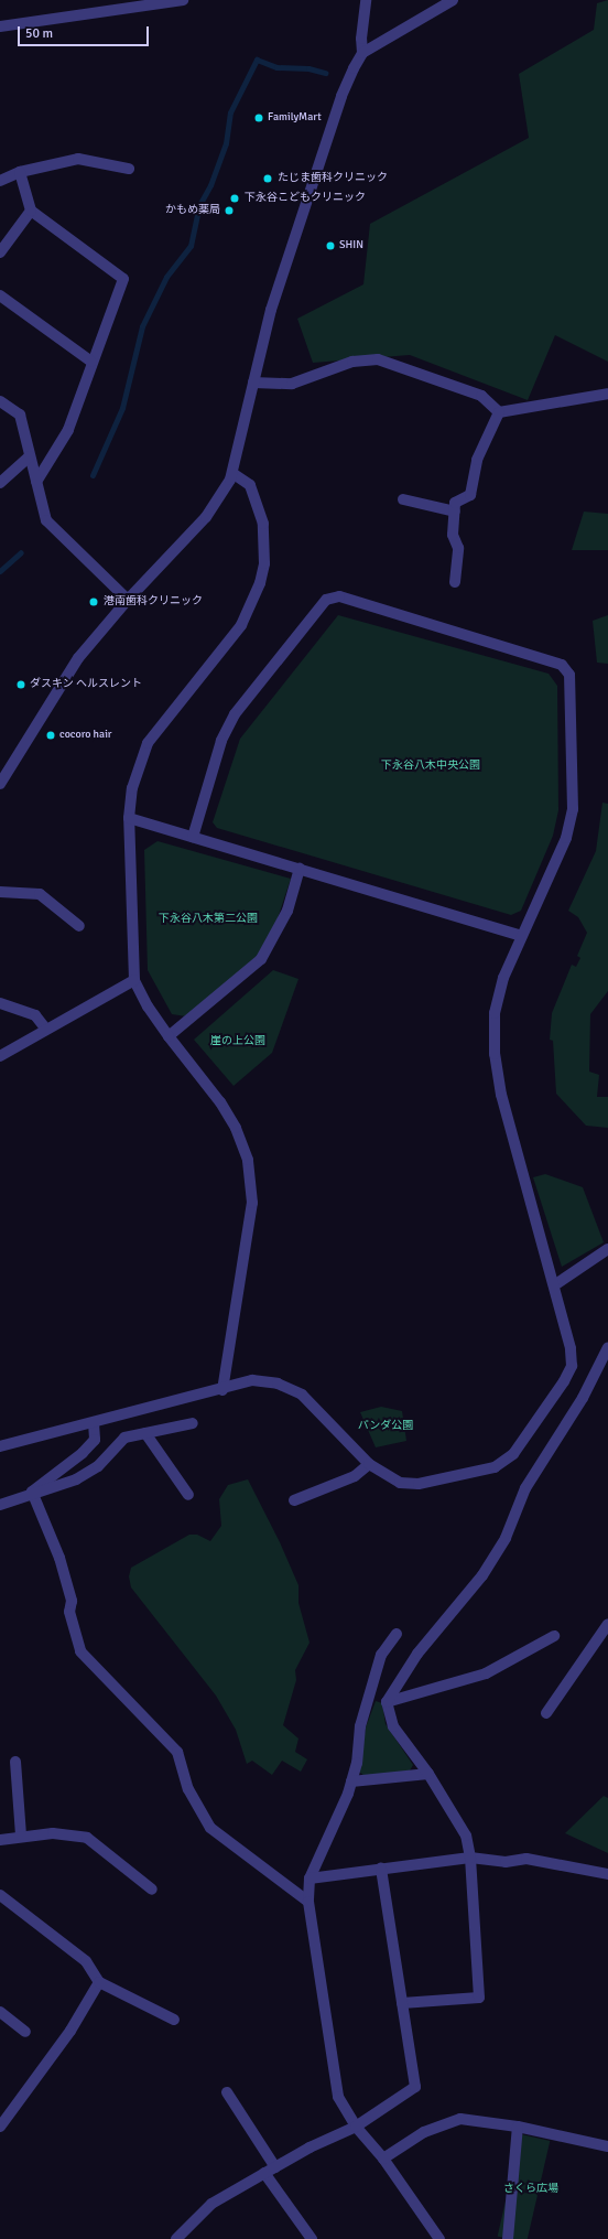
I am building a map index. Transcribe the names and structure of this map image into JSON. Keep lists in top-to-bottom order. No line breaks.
{"parks":["下永谷八木中央公園","下永谷八木第二公園","崖の上公園","パンダ公園","さくら広場"],"places":["FamilyMart","たじま歯科クリニック","下永谷こどもクリニック","かもめ薬局","SHIN","港南歯科クリニック","ダスキン ヘルスレント","cocoro hair"],"scale_bar":"50 m"}
